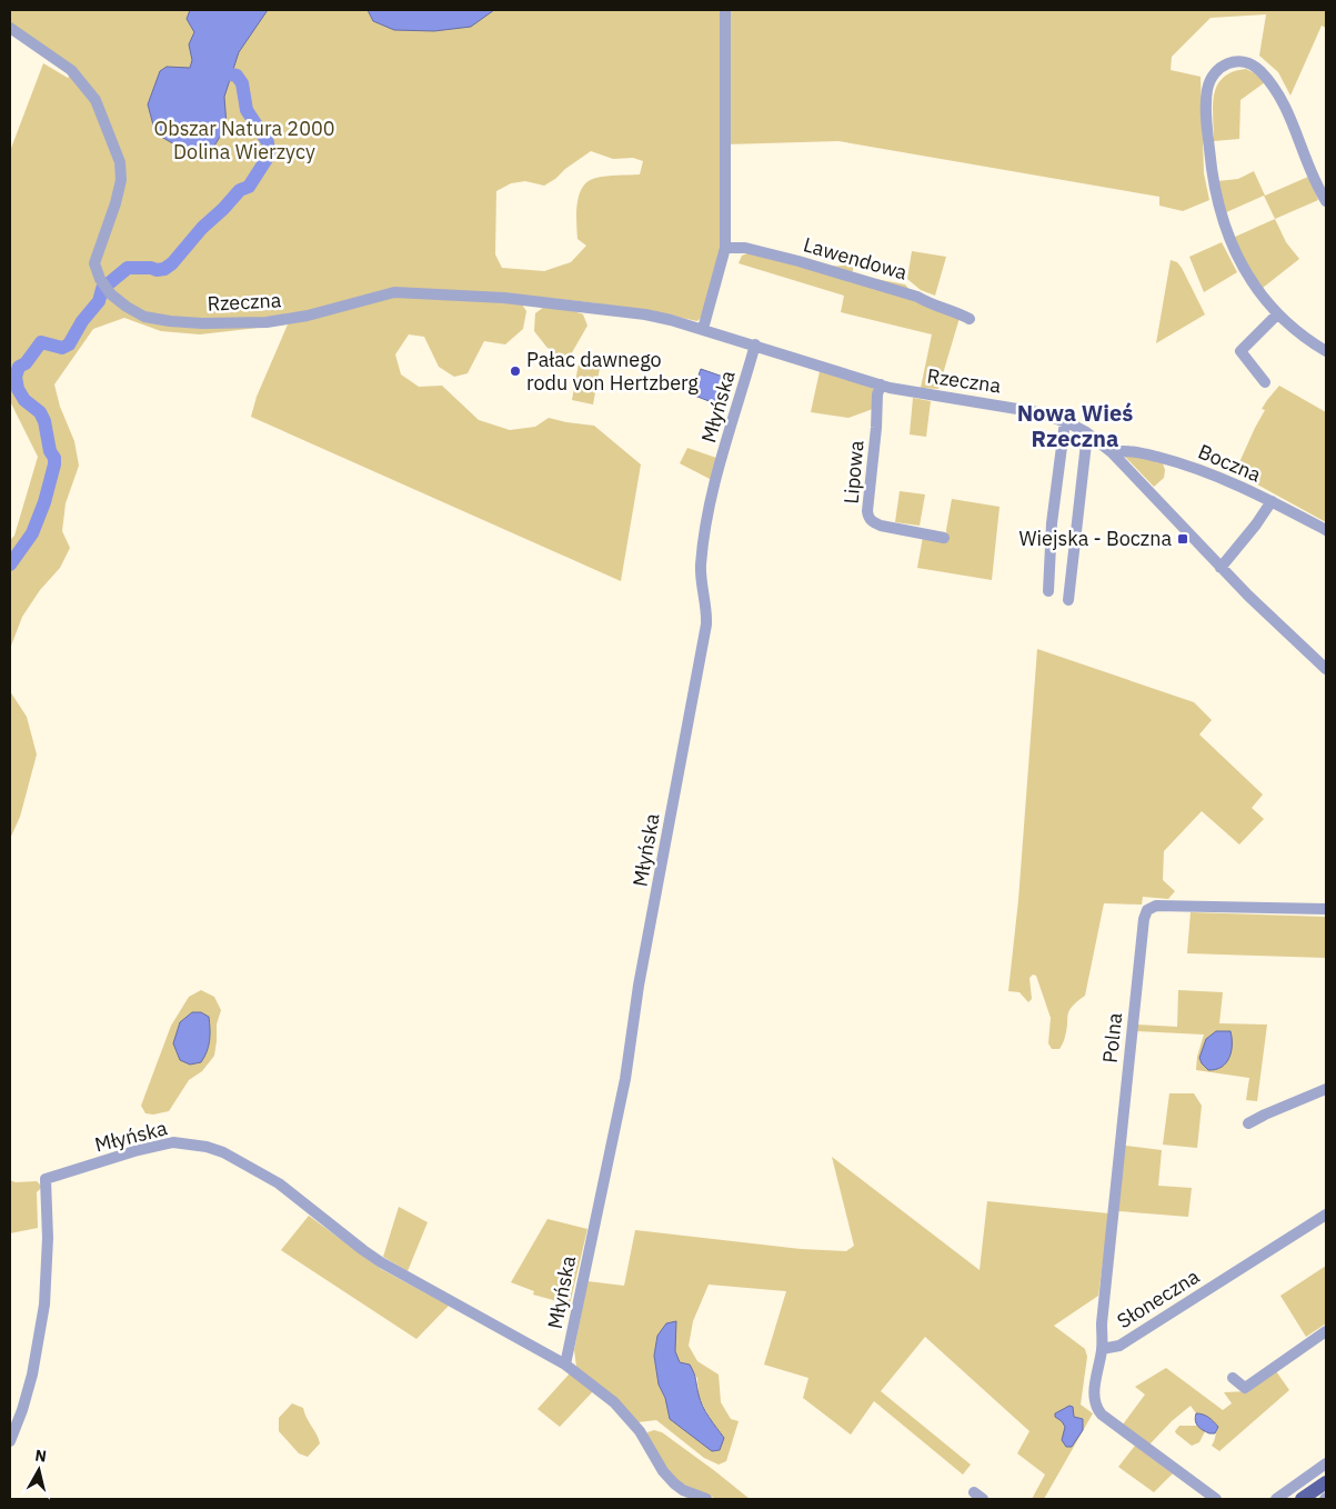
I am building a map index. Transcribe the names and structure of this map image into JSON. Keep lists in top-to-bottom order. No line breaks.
{"streets":{"street":["Lawendowa","Rzeczna","Młyńska","Boczna","Lipowa","Polna","Słoneczna"]},"crossings":[["Rzeczna","Młyńska"],["Rzeczna","Boczna"],["Rzeczna","Lipowa"],["Polna","Słoneczna"]],"districts":["Nowa Wieś Rzeczna"],"parks":["Obszar Natura 2000 Dolina Wierzycy"],"places":{"other":["Pałac dawnego rodu von Hertzberg"],"transit":["Wiejska - Boczna"]},"north":"top"}
